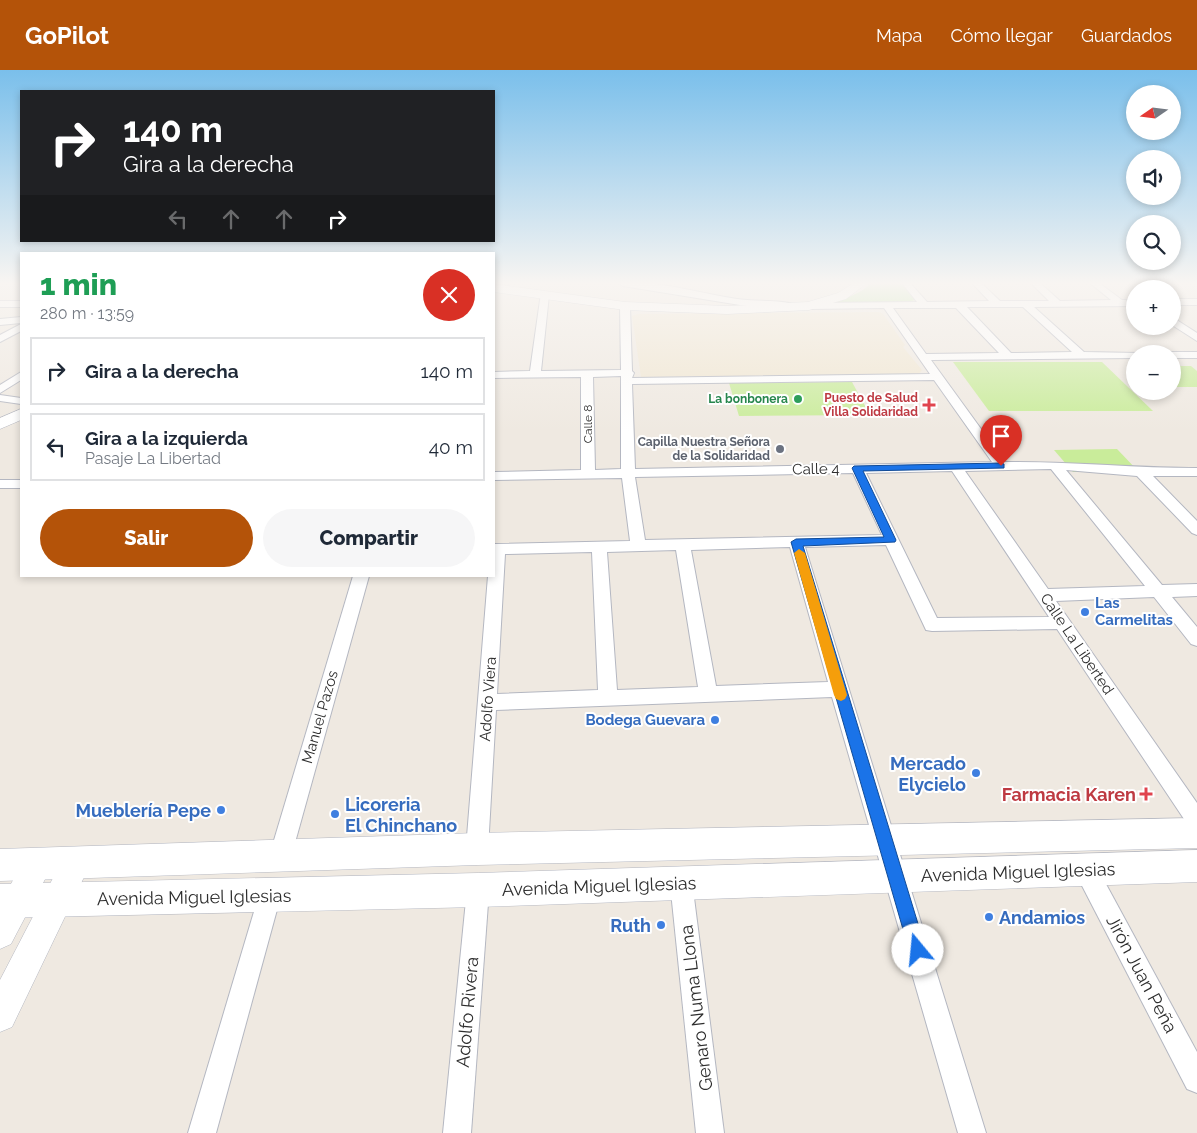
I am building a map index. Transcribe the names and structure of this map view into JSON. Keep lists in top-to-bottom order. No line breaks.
{"streets":{"main road":["Avenida Miguel Iglesias"],"street":["Calle 8","Calle 4","Calle La Liberted","Adolfo Viera","Manuel Pazos","Jirón Juan Peña","Genaro Numa Llona","Adolfo Rivera"]},"crossings":[["Calle 8","Calle 4"],["Calle 4","Calle La Liberted"],["Avenida Miguel Iglesias","Jirón Juan Peña"],["Avenida Miguel Iglesias","Genaro Numa Llona"],["Avenida Miguel Iglesias","Adolfo Rivera"]],"places":{"other":["La bonbonera","Capilla Nuestra Señora de la Solidaridad","Las Carmelitas","Bodega Guevara","Mercado Elycielo","Mueblería Pepe","Licoreria El Chinchano","Andamios","Ruth"],"health":["Puesto de Salud Villa Solidaridad","Farmacia Karen"]},"north":"left","page":{"header":"GoPilot","nav":["Mapa","Cómo llegar","Guardados"],"map_buttons":["+","−"],"turn":["140 m","Gira a la derecha"],"heading":["1 min","280 m · 13:59"],"list":[{"name":"Gira a la derecha","value":"140 m"},{"name":"Gira a la izquierda","note":"Pasaje La Libertad","value":"40 m"}],"buttons":["Salir","Compartir"]}}
